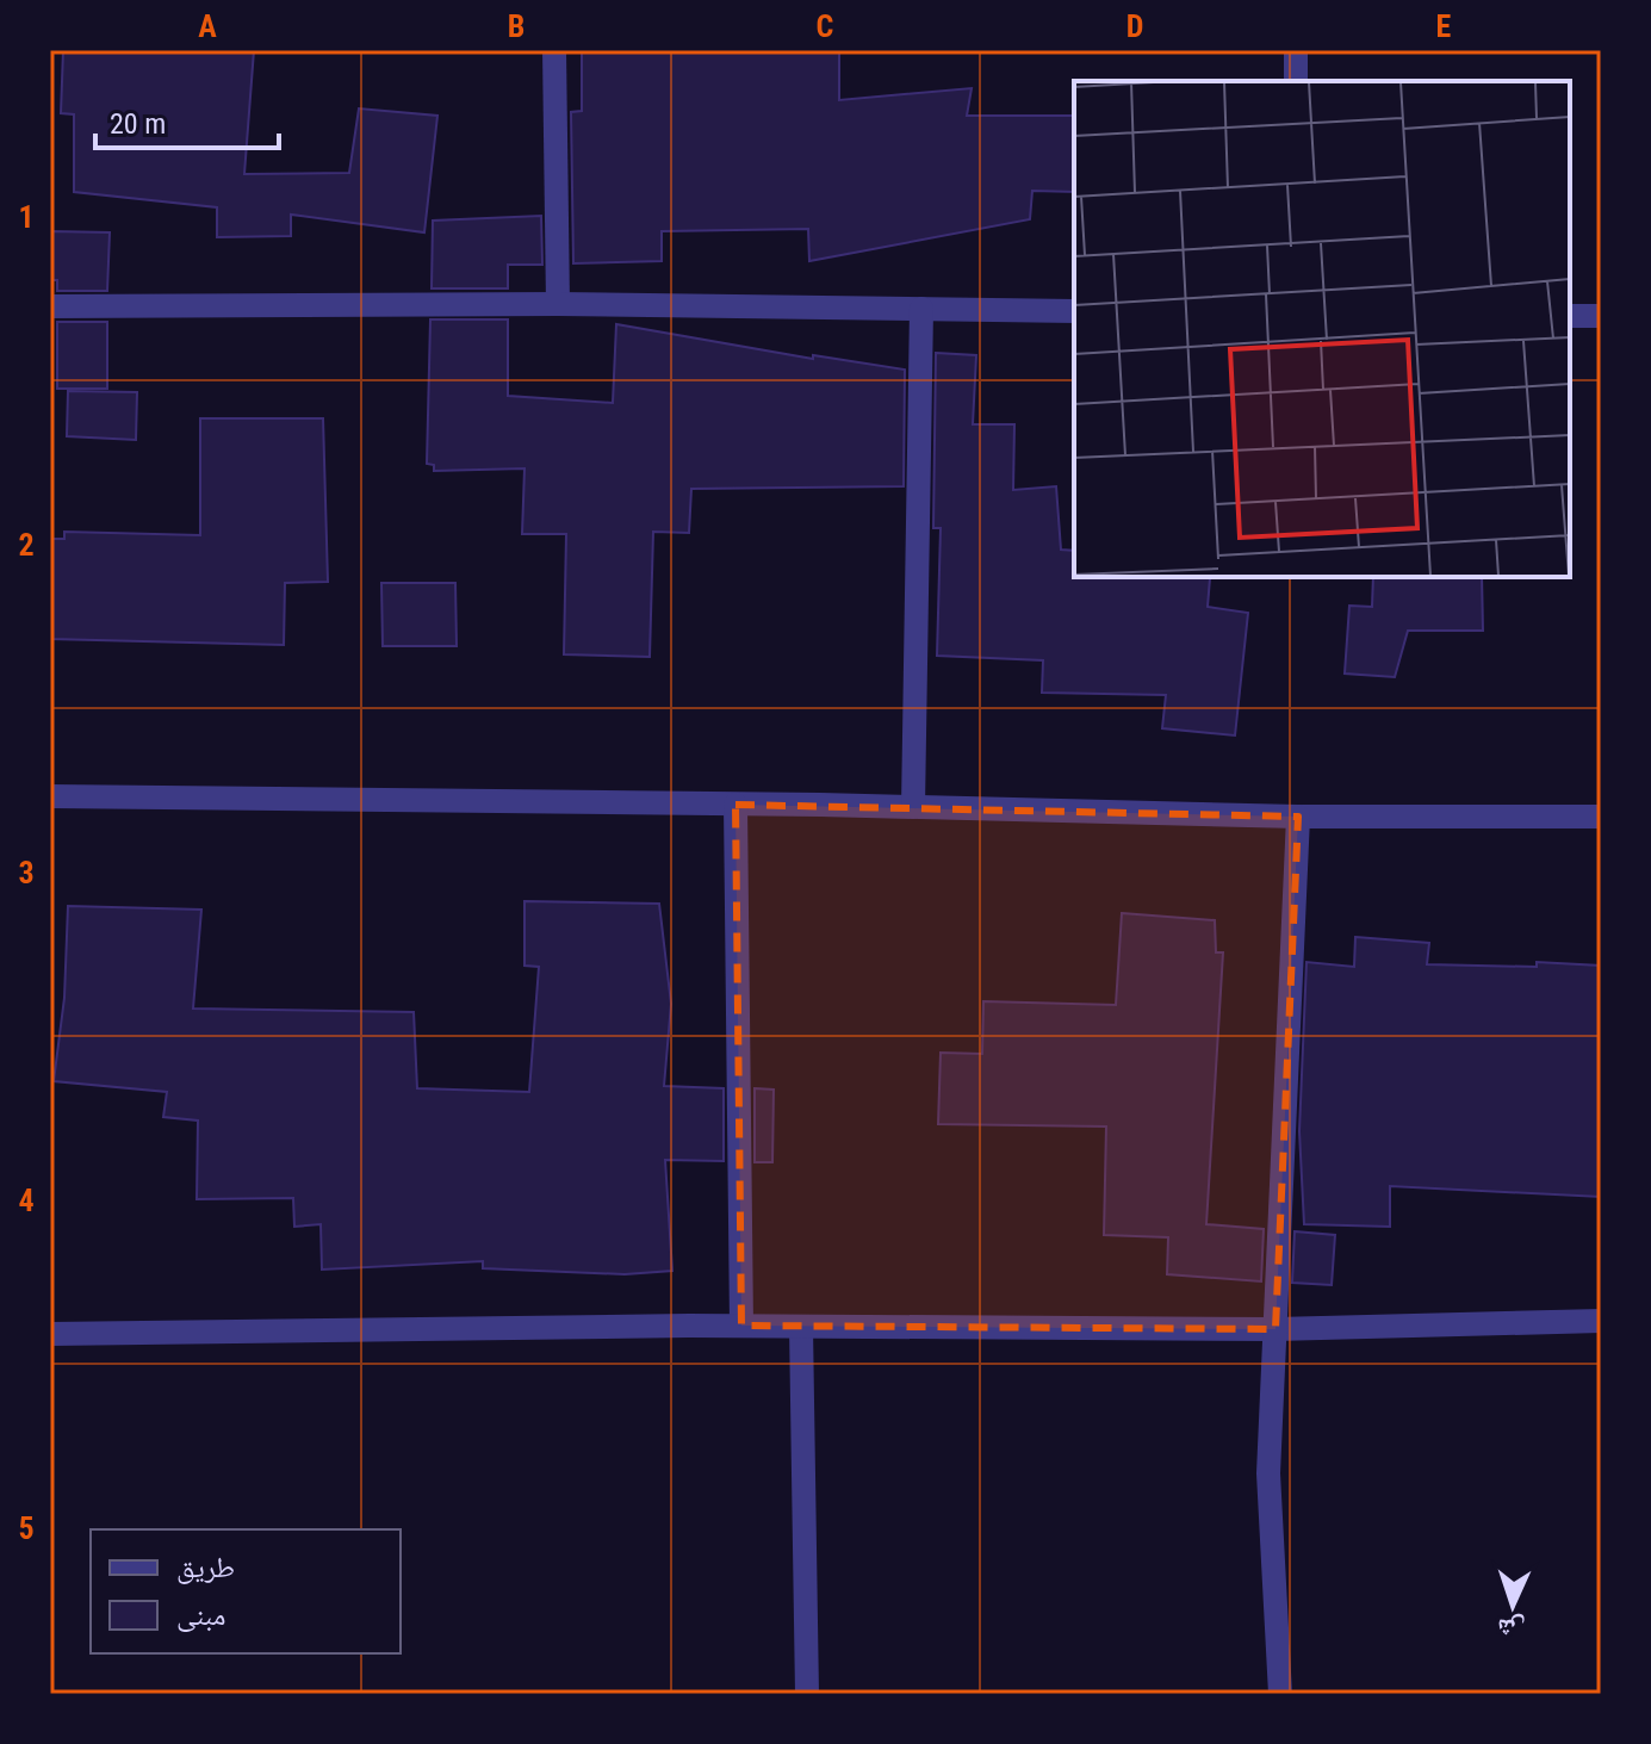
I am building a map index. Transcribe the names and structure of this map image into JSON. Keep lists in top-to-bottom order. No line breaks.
{"legend":["طريق","مبنى"],"scale_bar":"20 m","north":"bottom","grid":{"columns":["A","B","C","D","E"],"rows":["1","2","3","4","5"]}}
